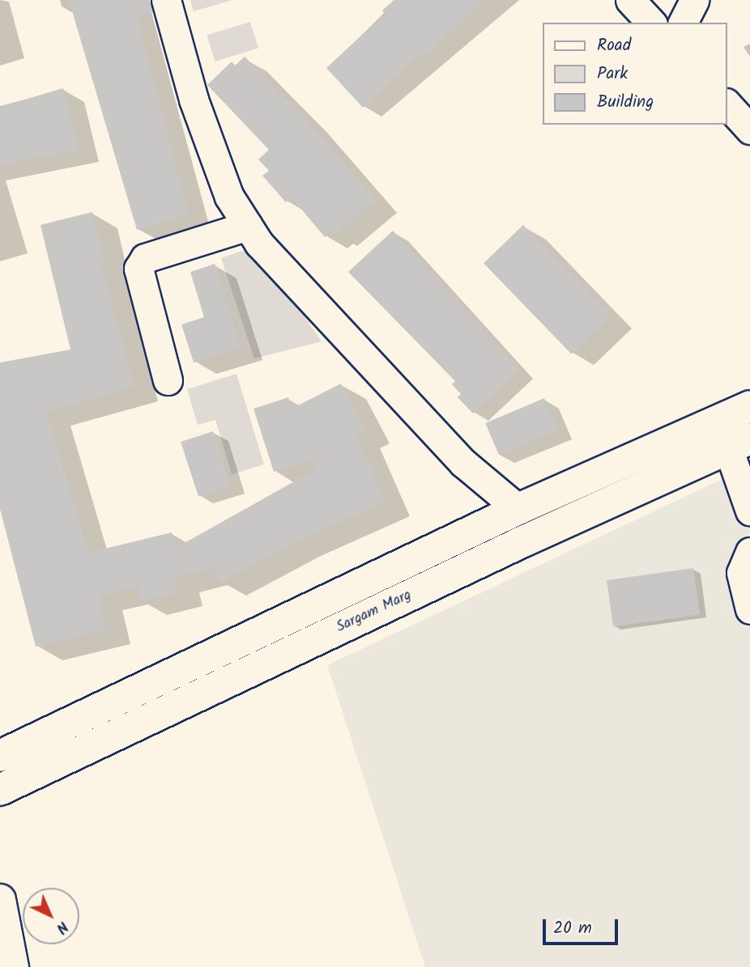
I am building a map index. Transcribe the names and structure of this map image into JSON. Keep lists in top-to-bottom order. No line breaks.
{"streets":{"main road":["Sargam Marg"]},"legend":["Road","Park","Building"],"scale_bar":"20 m","north":"bottom right"}
